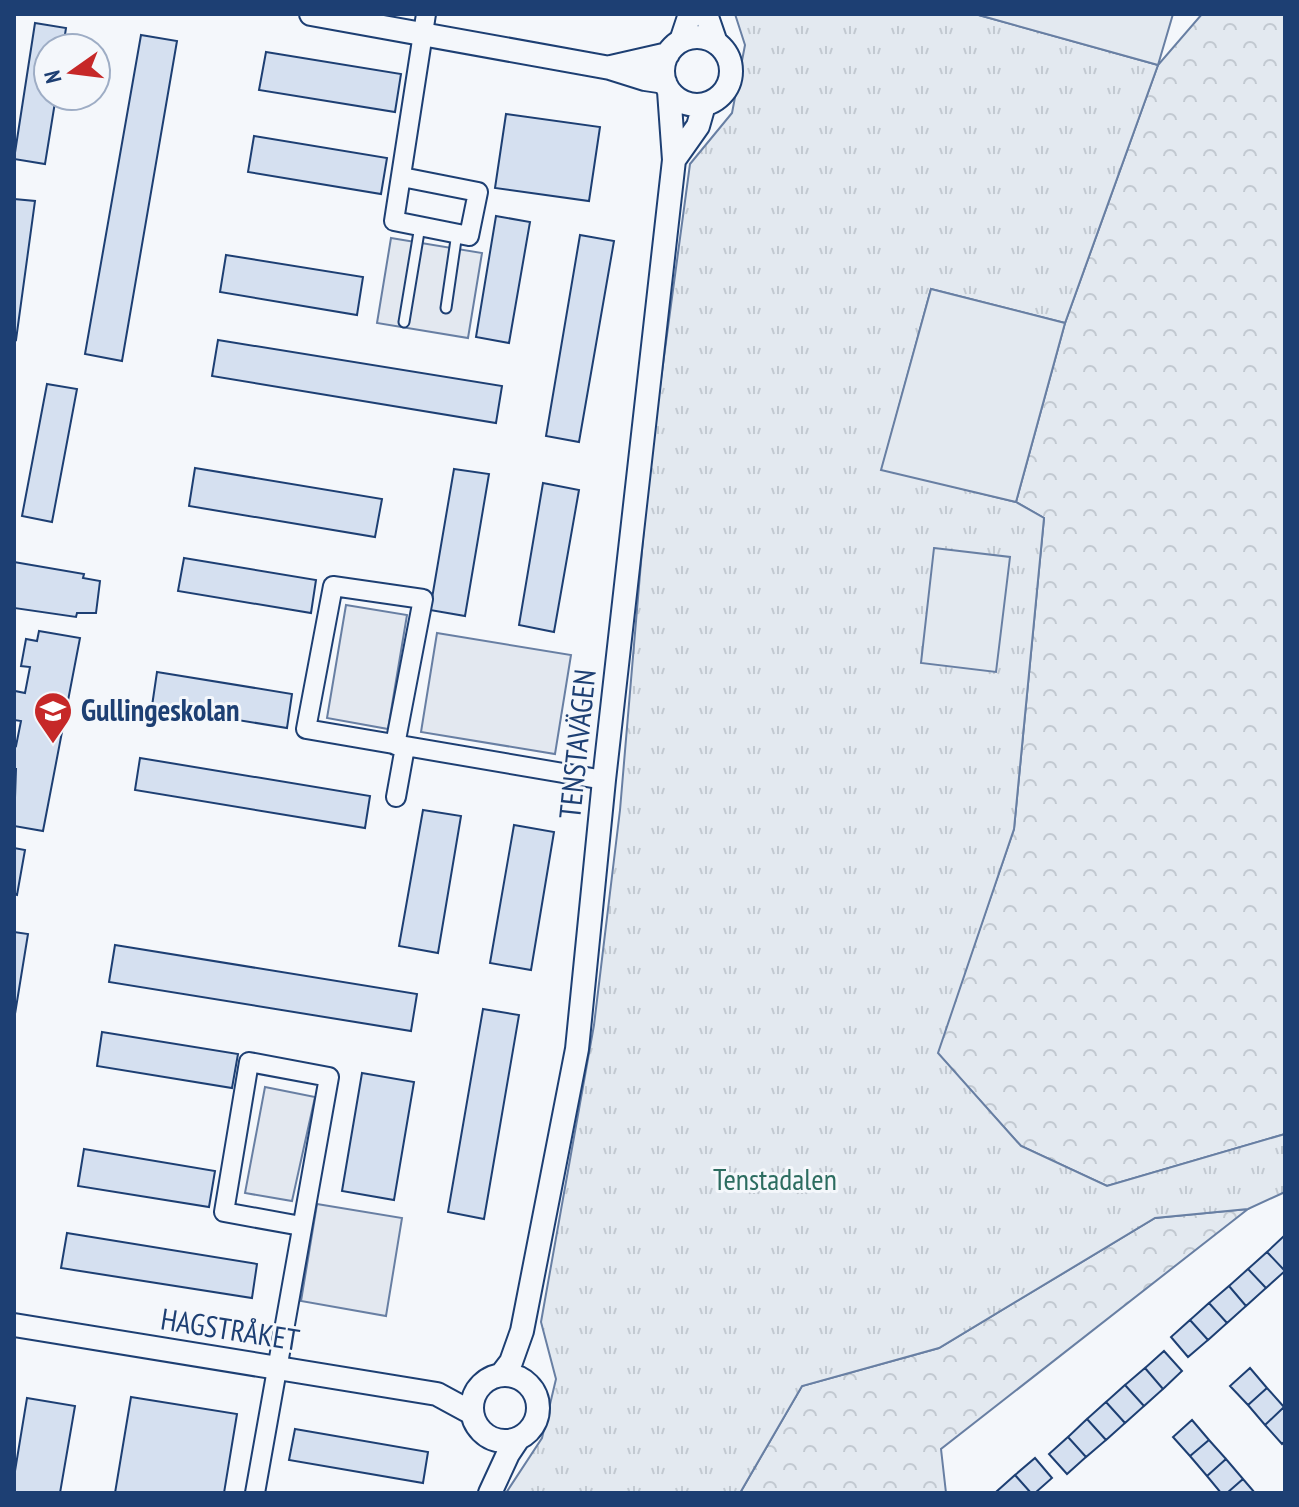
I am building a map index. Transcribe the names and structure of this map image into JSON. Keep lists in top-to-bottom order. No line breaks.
{"streets":{"street":["TENSTAVÄGEN","HAGSTRÅKET"]},"crossings":[["TENSTAVÄGEN","HAGSTRÅKET"]],"parks":["Tenstadalen"],"places":{"school or university":["Gullingeskolan"]},"north":"left"}
